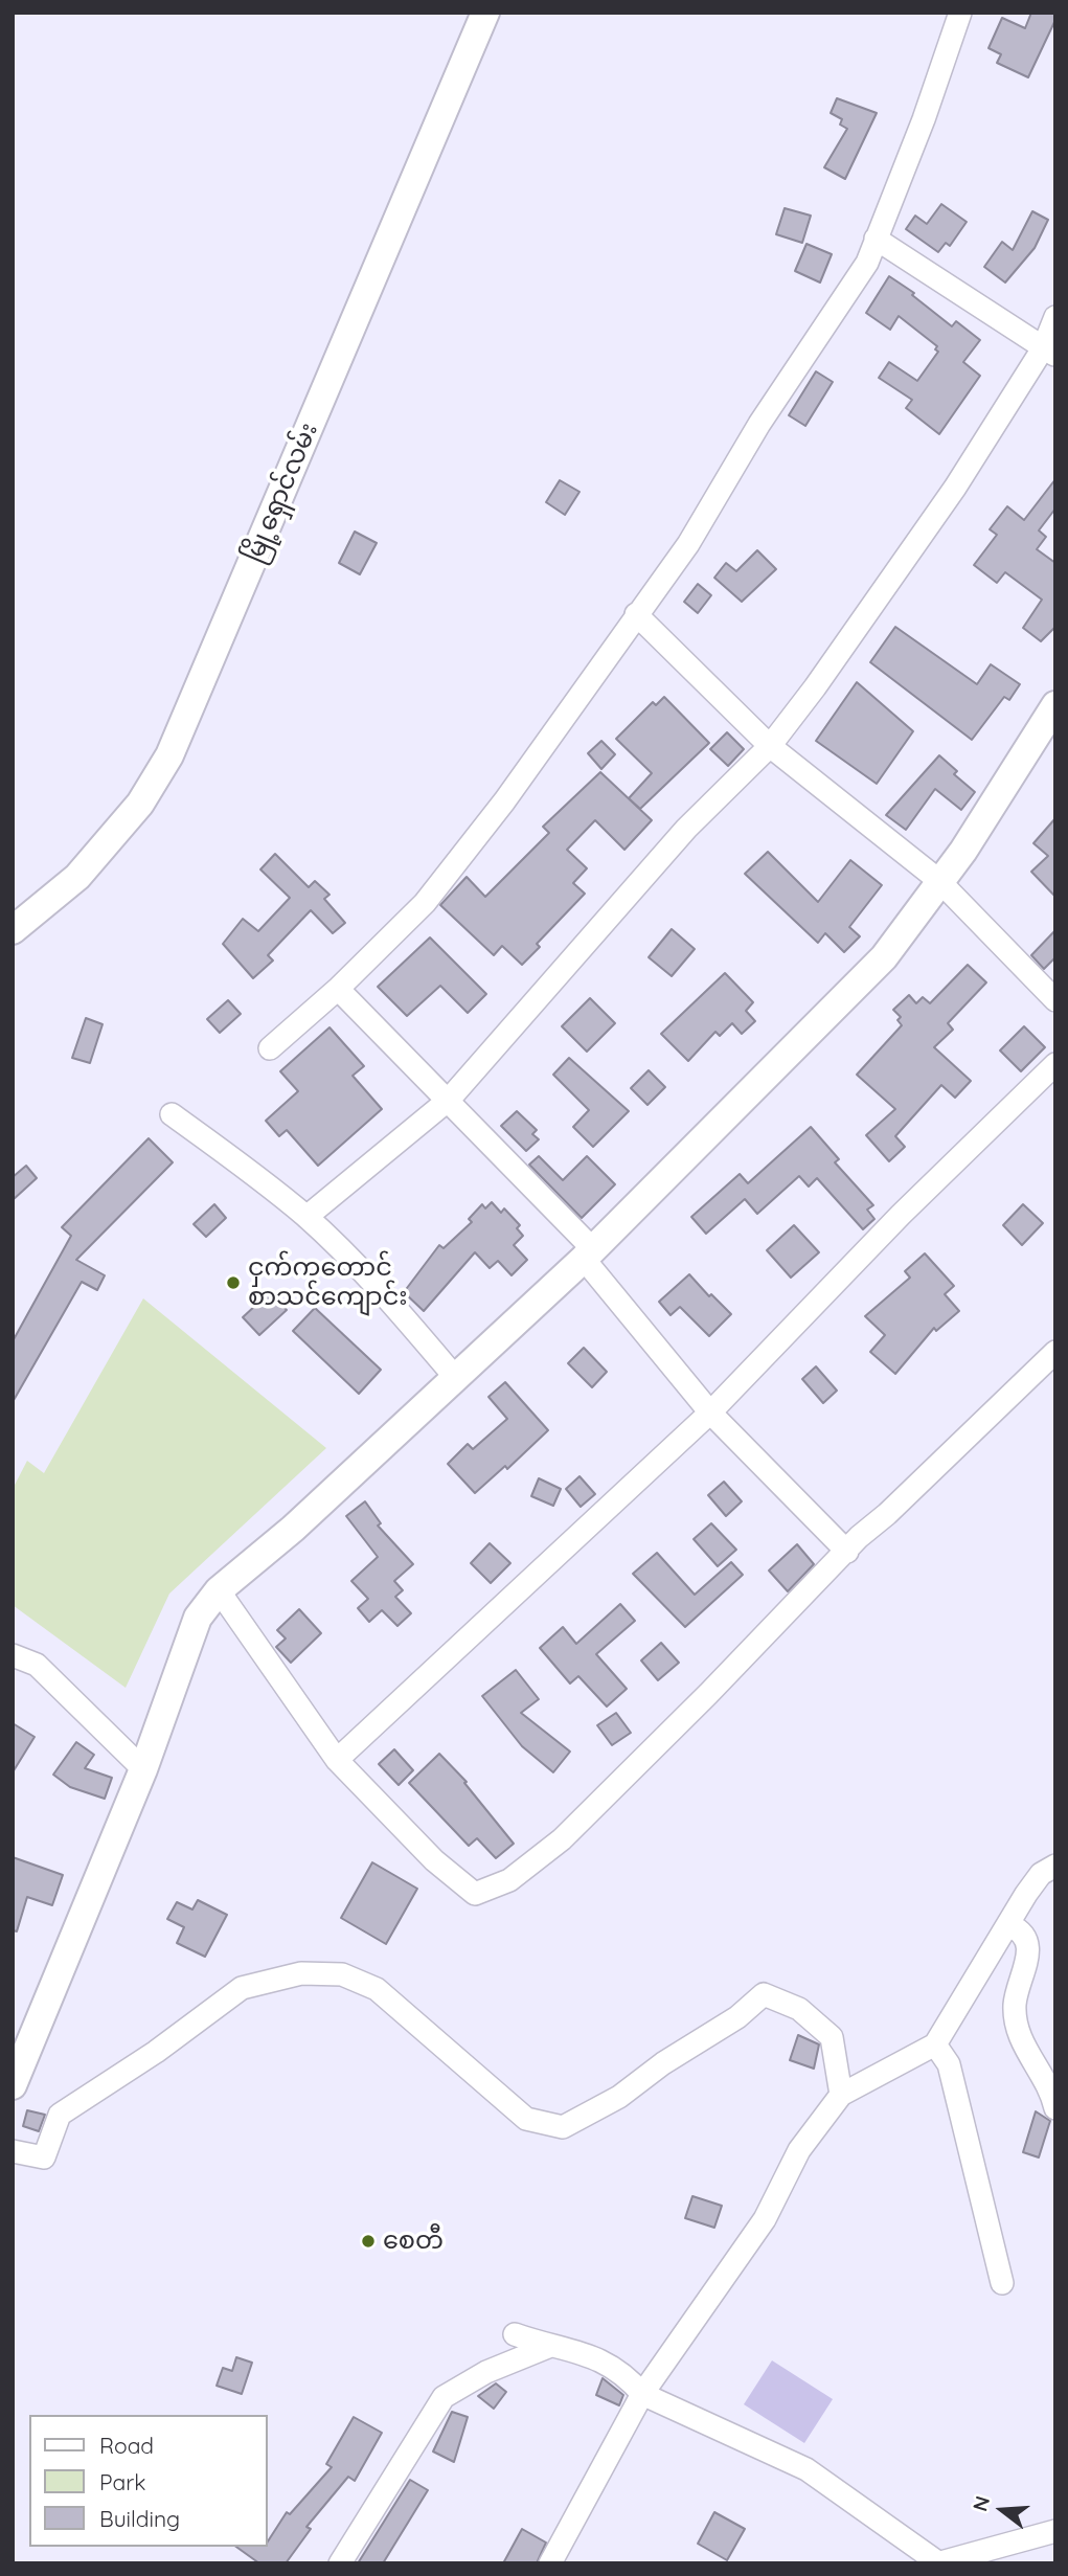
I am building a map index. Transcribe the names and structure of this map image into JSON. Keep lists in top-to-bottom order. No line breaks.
{"streets":{"main road":["မြို့ရှောင်လမ်း"]},"places":["ငှက်ကတောင် စာသင်ကျောင်း","စေတီ"],"legend":["Road","Park","Building"],"north":"left"}
